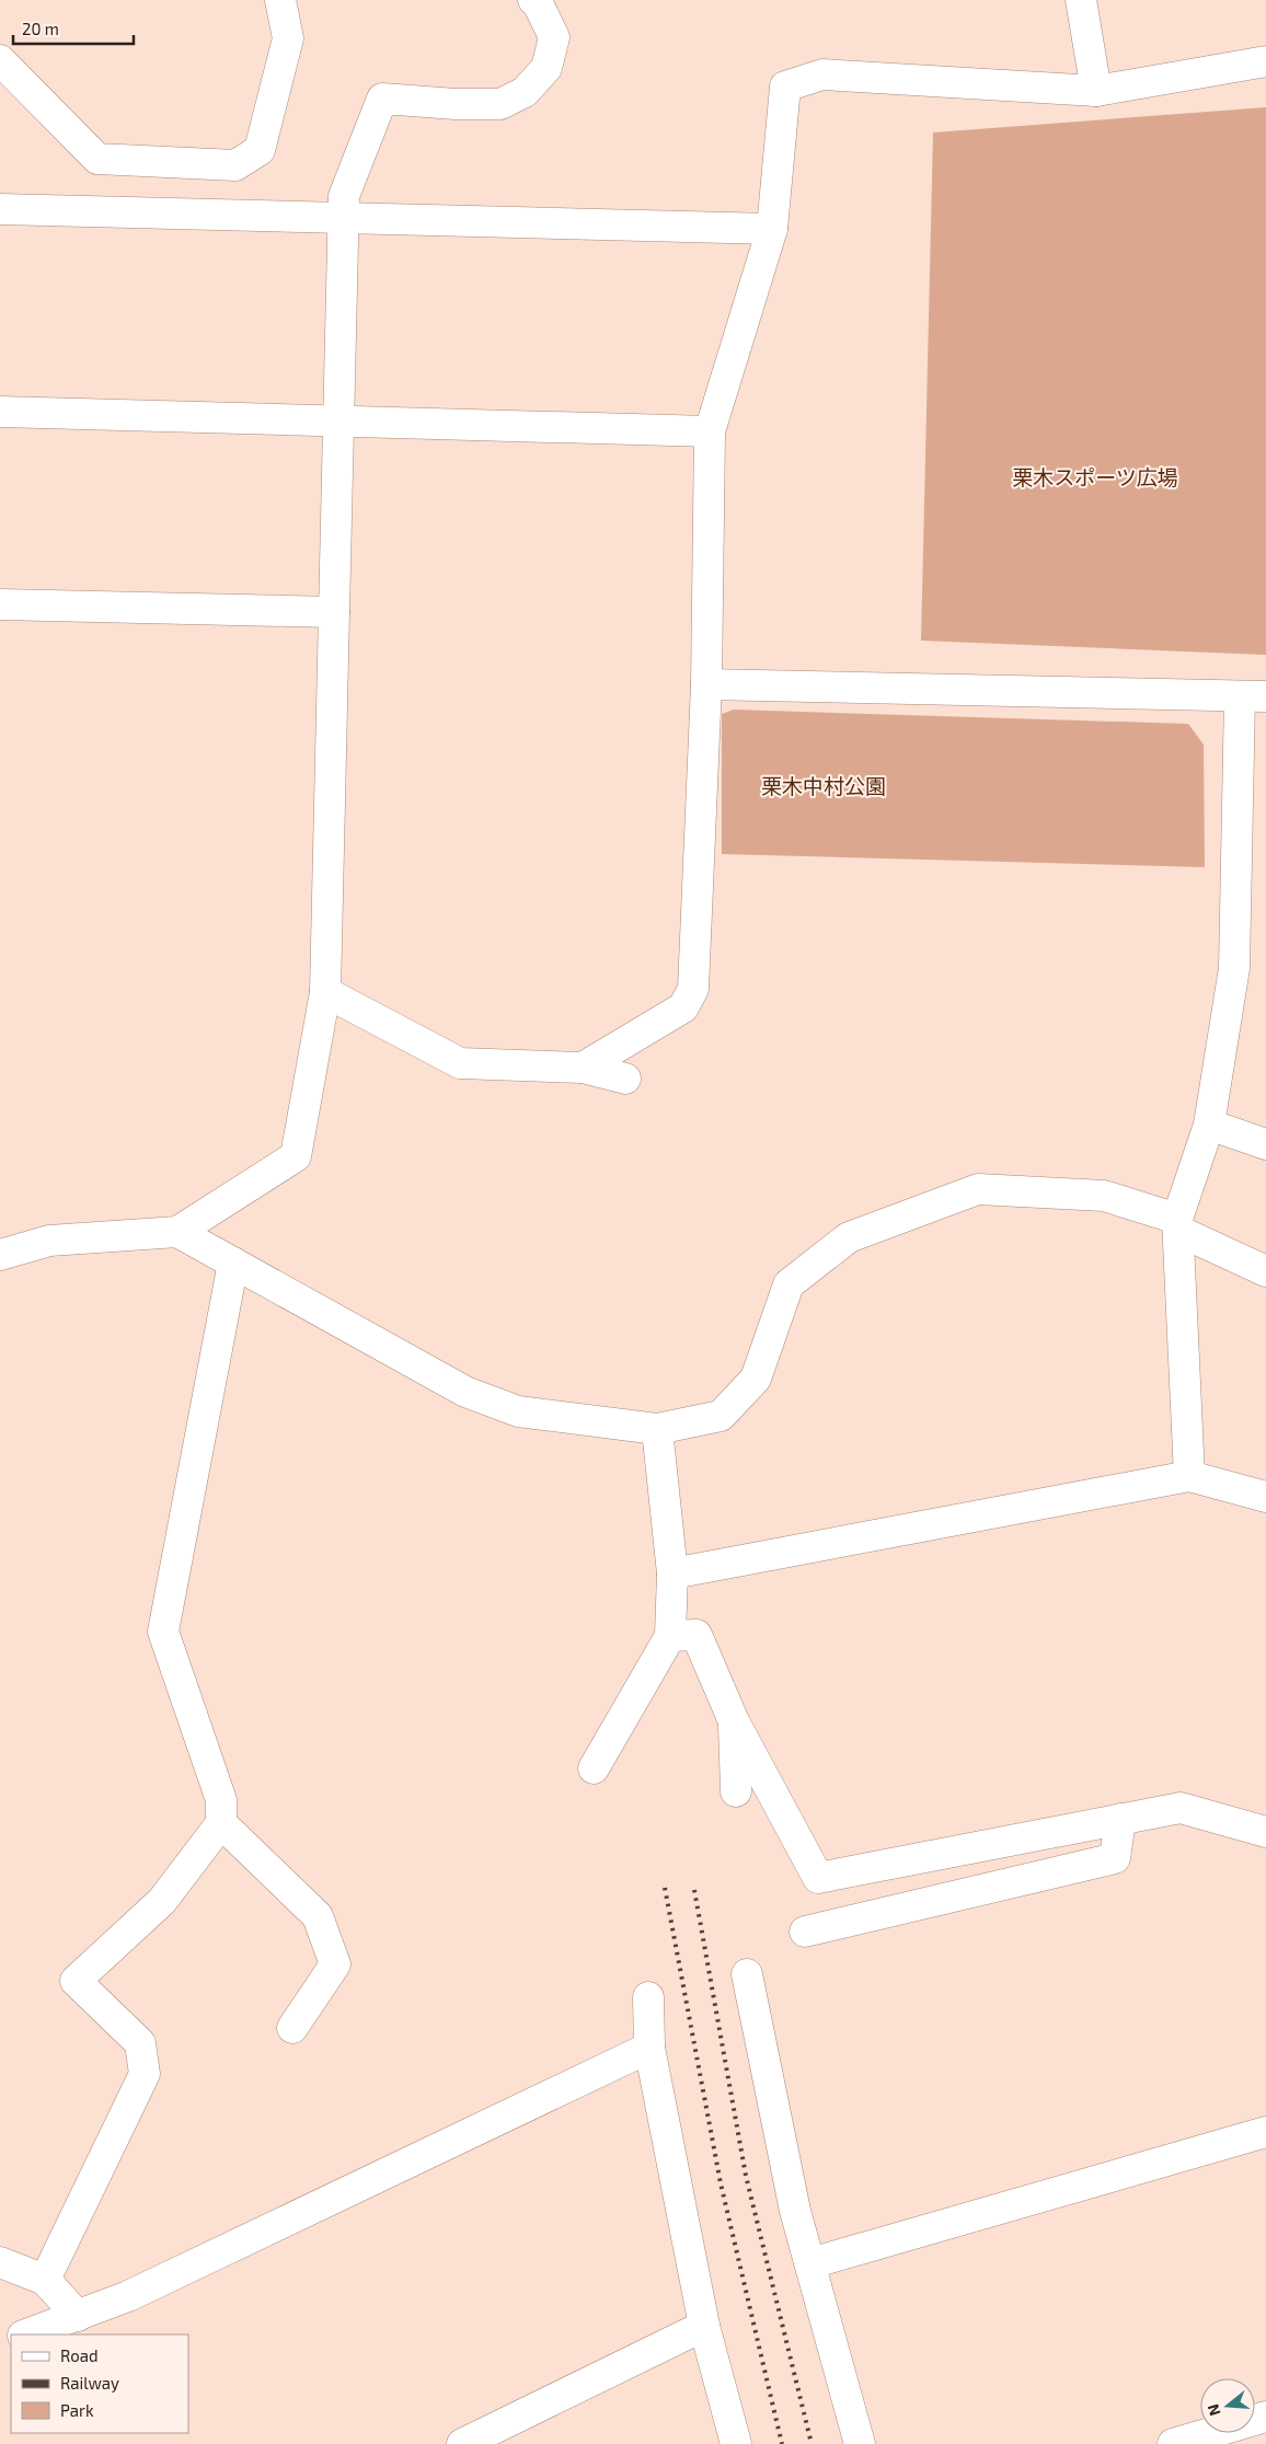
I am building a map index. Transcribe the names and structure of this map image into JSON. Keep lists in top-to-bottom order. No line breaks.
{"parks":["栗木スポーツ広場","栗木中村公園"],"legend":["Road","Railway","Park"],"scale_bar":"20 m","north":"left"}
